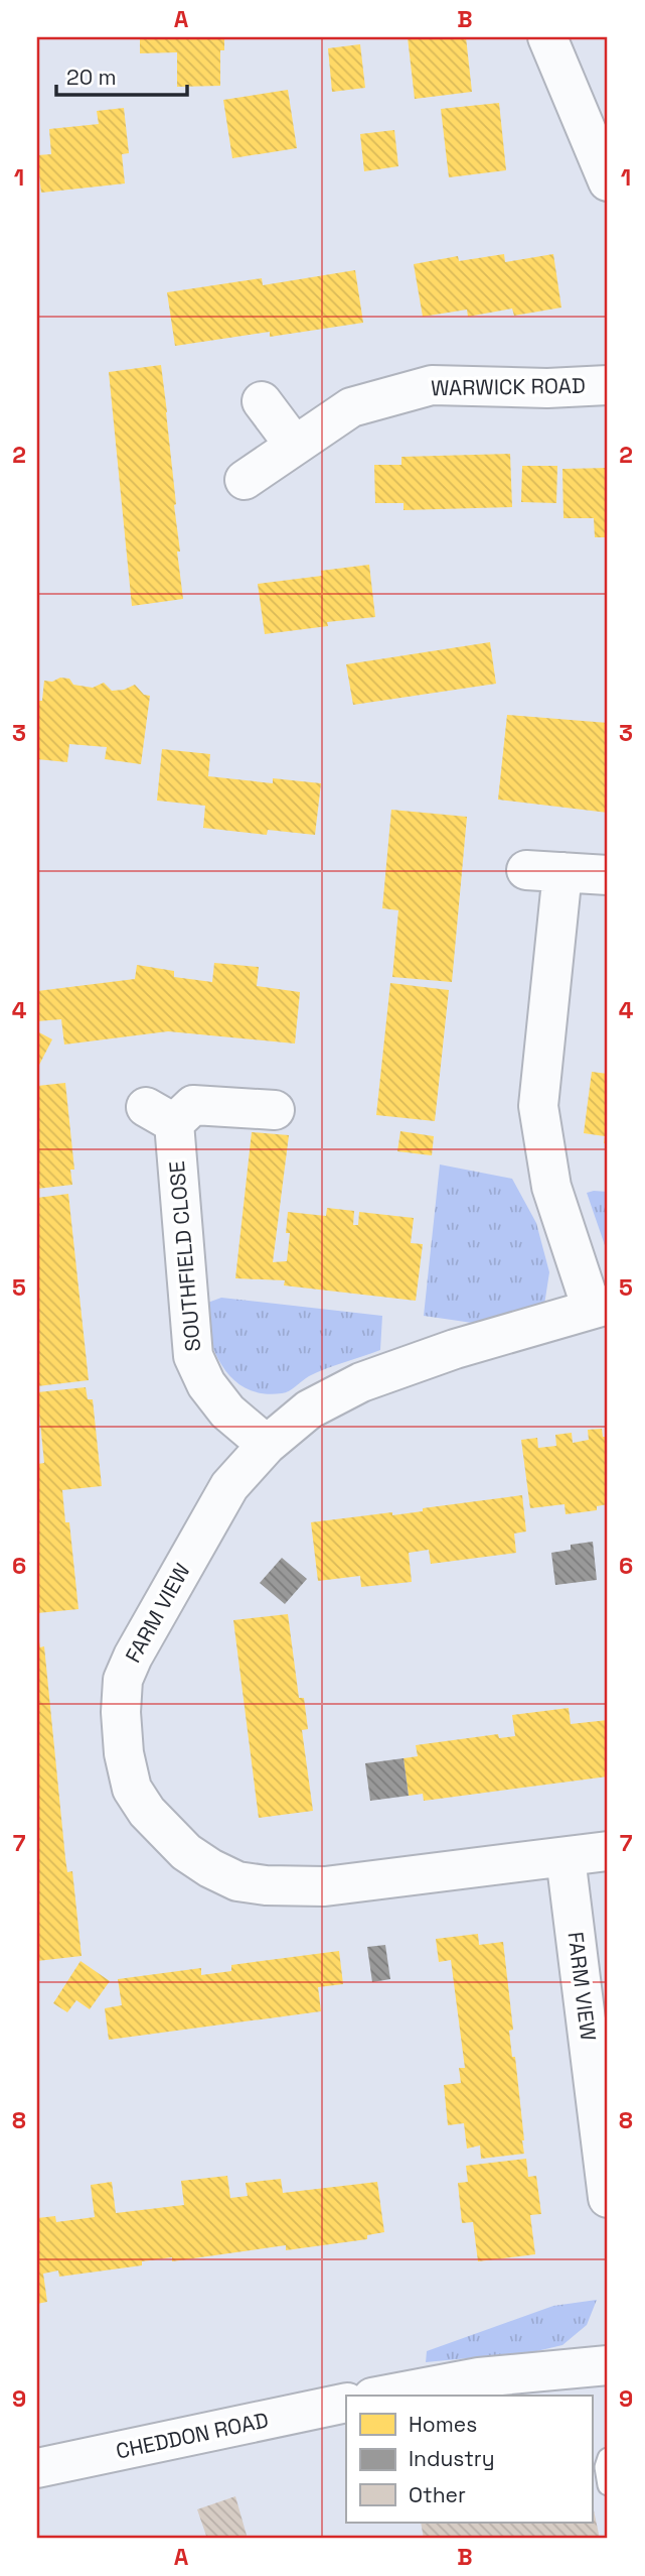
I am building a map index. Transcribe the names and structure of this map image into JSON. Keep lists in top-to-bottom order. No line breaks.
{"streets":{"street":["WARWICK ROAD","SOUTHFIELD CLOSE","FARM VIEW","CHEDDON ROAD"]},"crossings":[["SOUTHFIELD CLOSE","FARM VIEW"]],"legend":["Homes","Industry","Other"],"scale_bar":"20 m","grid":{"columns":["A","B"],"rows":["1","2","3","4","5","6","7","8","9"]}}
